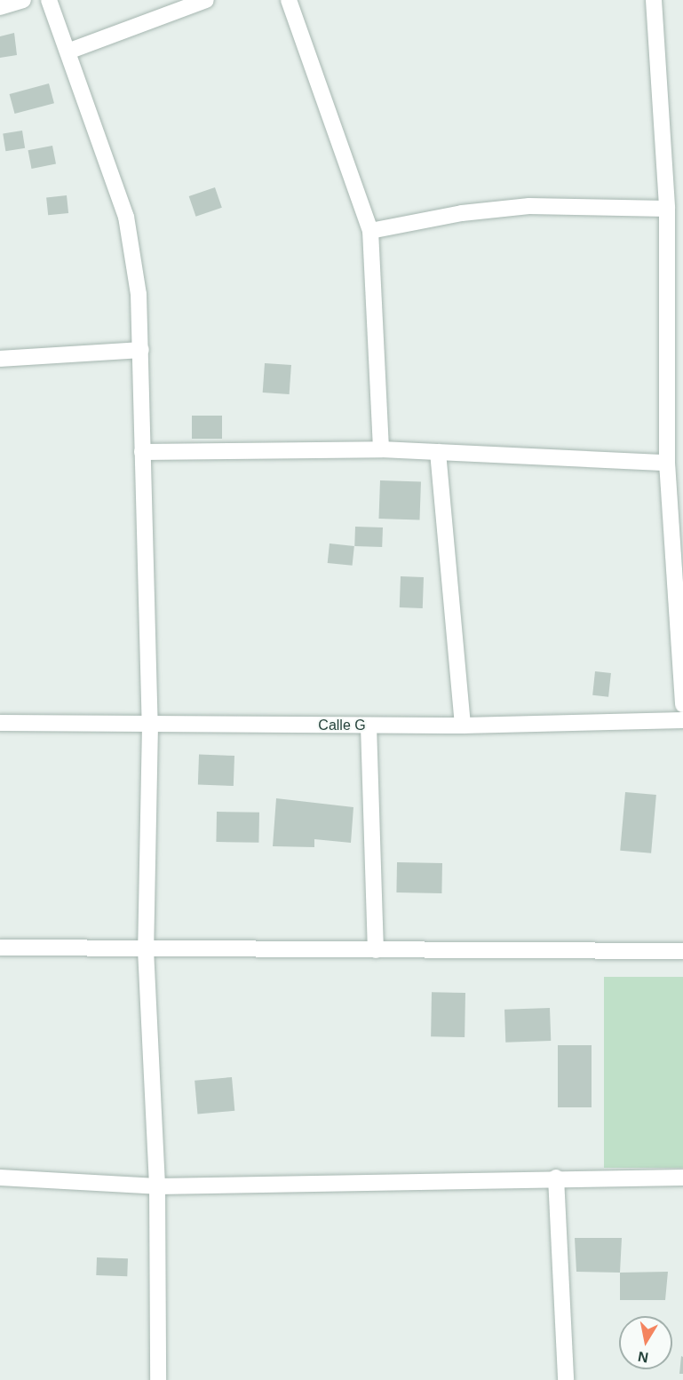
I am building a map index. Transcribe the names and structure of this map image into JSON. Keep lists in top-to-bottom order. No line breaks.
{"streets":{"street":["Calle G"]},"north":"bottom"}
